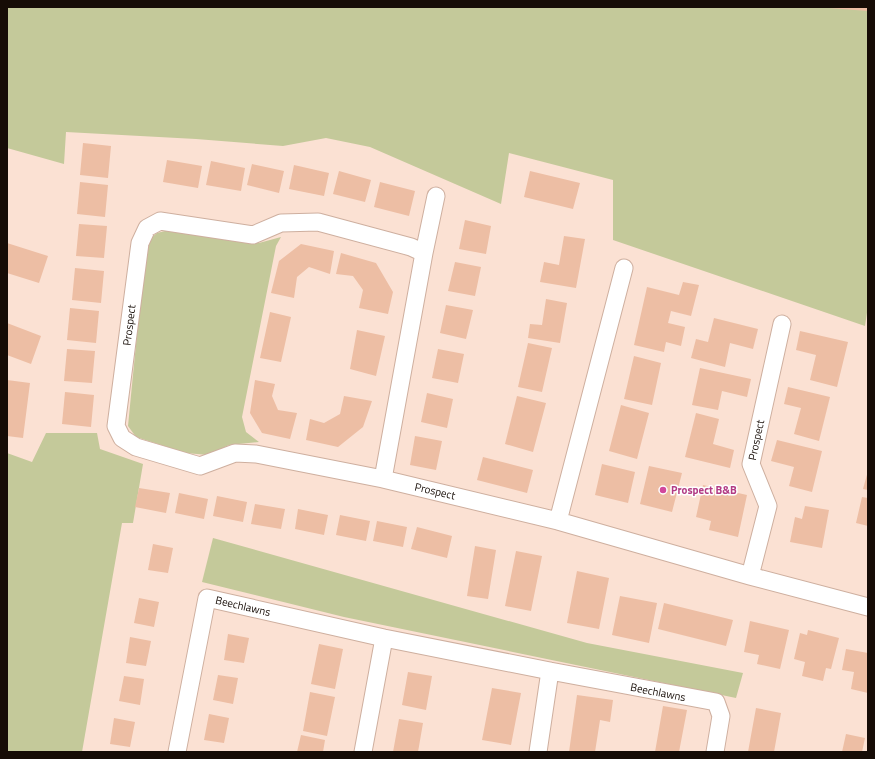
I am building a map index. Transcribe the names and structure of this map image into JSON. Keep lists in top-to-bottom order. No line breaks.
{"streets":{"street":["Prospect","Beechlawns"]},"places":["Prospect B&B"]}
